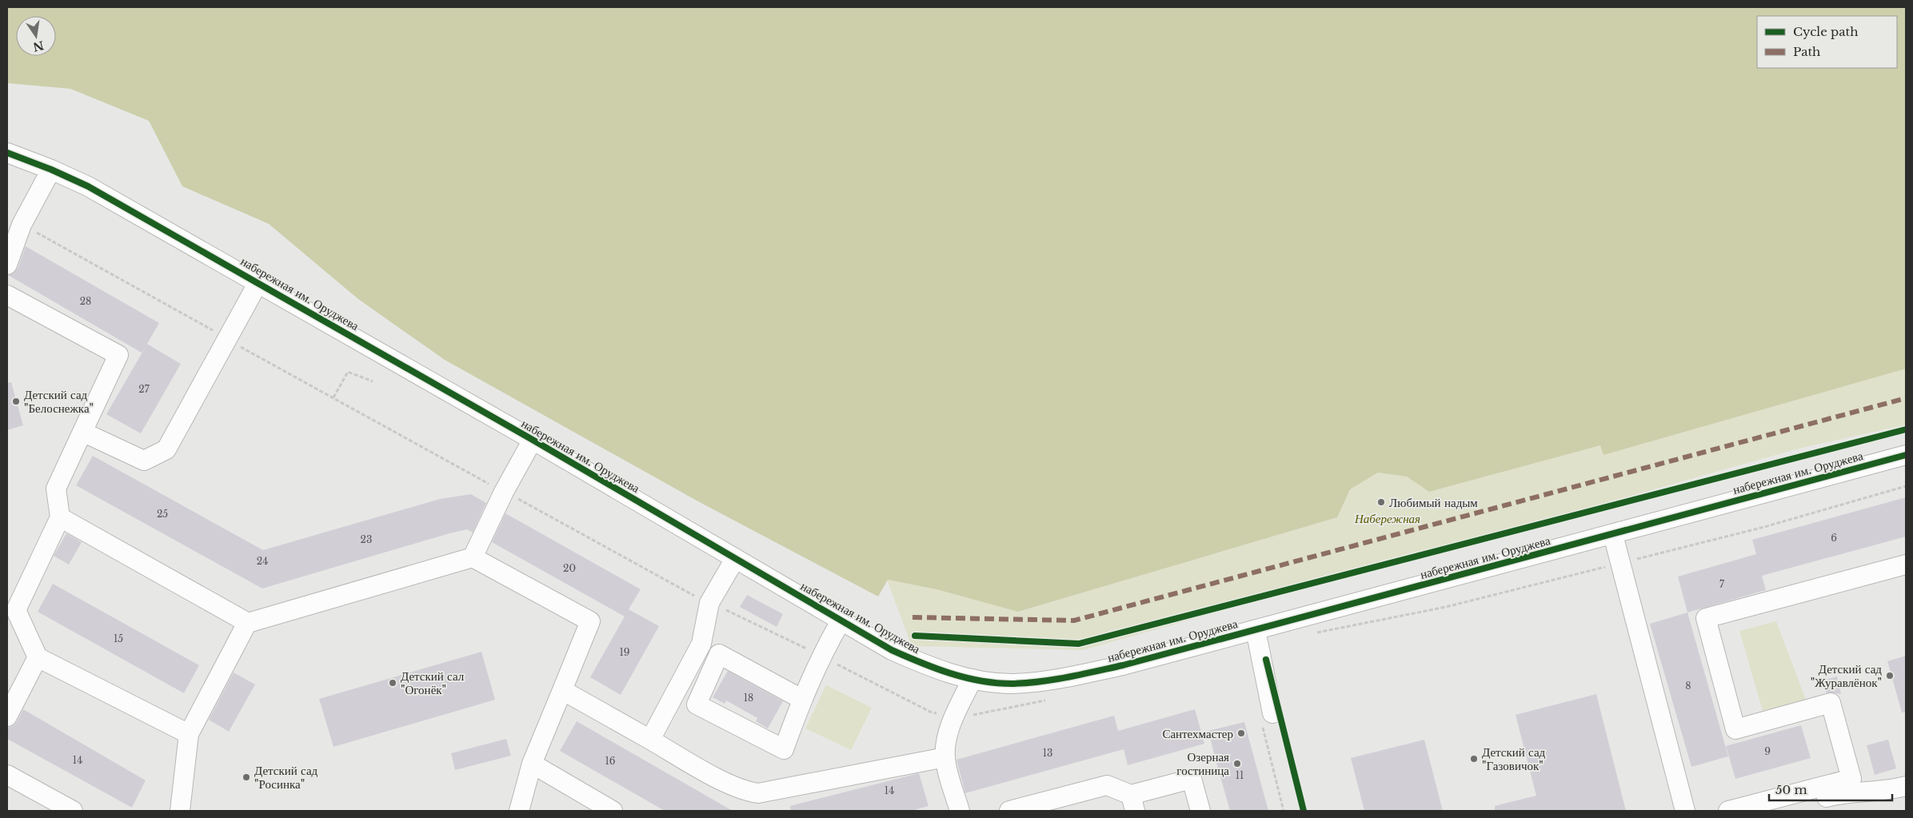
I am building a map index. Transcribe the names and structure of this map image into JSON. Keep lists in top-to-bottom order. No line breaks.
{"streets":{"street":["набережная им. Оруджева"]},"parks":["Набережная"],"places":["Детский сад \"Белоснежка\"","Любимый надым","Детский сад \"Журавлёнок\"","Детский сал \"Огонёк\"","Сантехмастер","Детский сад \"Газовичок\"","Озерная гостиница","Детский сад \"Росинка\""],"house_numbers":["28","27","25","6","23","24","20","7","15","19","8","18","9","13","14","16","11","14"],"legend":["Cycle path","Path"],"scale_bar":"50 m","north":"bottom"}
